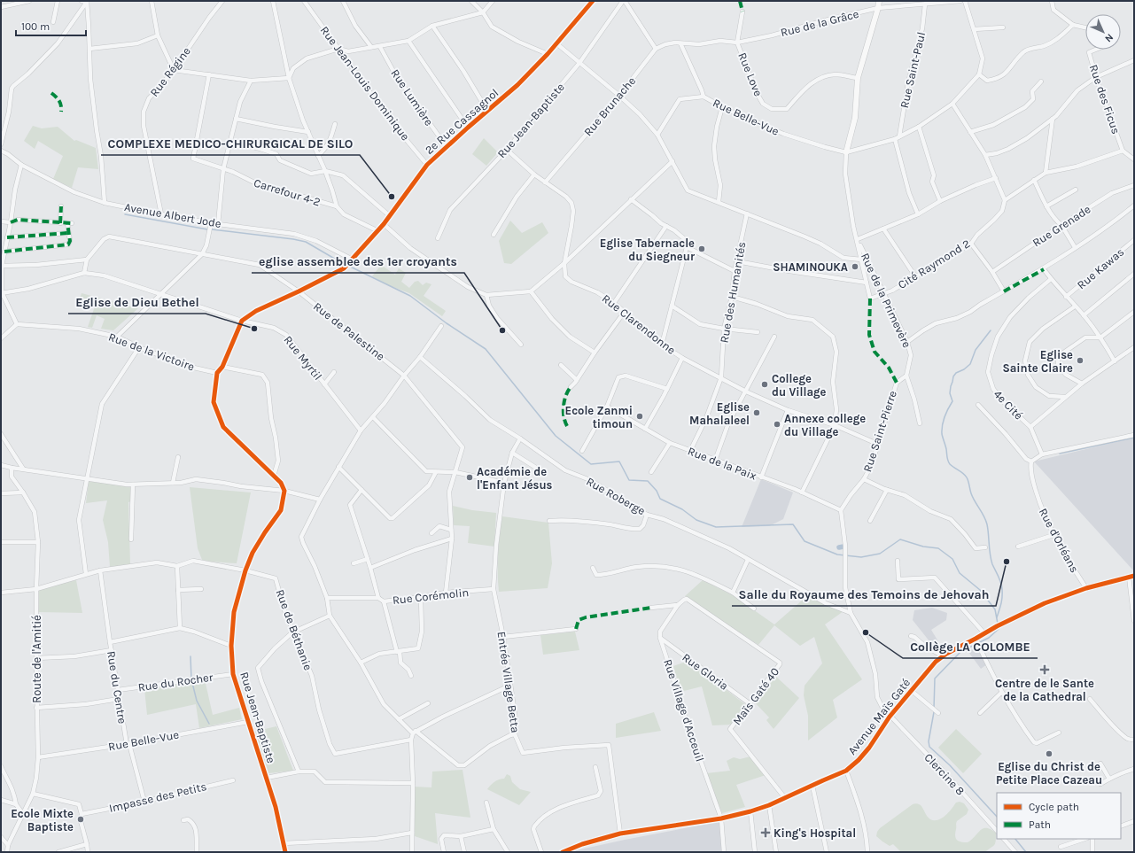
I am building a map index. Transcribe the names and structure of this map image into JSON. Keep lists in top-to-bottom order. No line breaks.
{"streets":{"street":["Rue de la Grâce","Rue Saint-Paul","Rue Régine","Rue Love","Rue Jean-Louis Dominique","Rue Lumière","Rue des Ficus","Rue Brunache","Rue Belle-Vue","Rue Jean-Baptiste","2e Rue Cassagnol","Carrefour 4-2","Avenue Albert Jode","Rue Grenade","Cité Raymond 2","Rue Kawas","Rue des Humanités","Rue de la Primevère","Rue Clarendonne","Rue de Palestine","Rue de la Victoire","Rue Myrtil","4e Cité","Rue Saint-Pierre","Rue de la Paix","Rue Roberge","Rue d'Orléans","Rue Corémolin","Rue de Béthanie","Route de l'Amitié","Rue Gloria","Rue du Rocher","Entrée Village Betta","Rue du Centre","Maïs Gaté 40","Rue Village d'Acceuil","Avenue Maïs Gaté","Clercine 8","Impasse des Petits"]},"crossings":[["Rue de la Grâce","Rue Saint-Paul"],["Rue de la Grâce","Rue Love"],["Rue de la Grâce","Rue Belle-Vue"],["Rue Régine","Avenue Albert Jode"],["Rue Jean-Louis Dominique","2e Rue Cassagnol"],["Rue Lumière","2e Rue Cassagnol"],["Rue Brunache","Rue Clarendonne"],["Rue Belle-Vue","Rue Jean-Baptiste"],["Rue Belle-Vue","Route de l'Amitié"],["Rue Belle-Vue","Rue du Centre"],["Rue Jean-Baptiste","Rue Clarendonne"],["Rue Jean-Baptiste","Rue de Béthanie"],["Rue Jean-Baptiste","Rue du Rocher"],["2e Rue Cassagnol","Carrefour 4-2"],["2e Rue Cassagnol","Avenue Albert Jode"],["2e Rue Cassagnol","Rue de Palestine"],["Cité Raymond 2","Rue de la Primevère"],["Rue des Humanités","Rue Clarendonne"],["Rue des Humanités","Rue de la Paix"],["Rue de la Primevère","Rue Saint-Pierre"],["Rue Clarendonne","Rue Saint-Pierre"],["Rue de Palestine","Rue Myrtil"],["Rue de Palestine","Rue Corémolin"],["Rue Saint-Pierre","Rue de la Paix"],["Rue Roberge","Entrée Village Betta"],["Rue d'Orléans","Avenue Maïs Gaté"],["Rue Corémolin","Entrée Village Betta"],["Rue de Béthanie","Route de l'Amitié"],["Rue de Béthanie","Rue du Centre"],["Rue Gloria","Maïs Gaté 40"],["Rue Gloria","Rue Village d'Acceuil"],["Rue du Rocher","Rue du Centre"],["Entrée Village Betta","Avenue Maïs Gaté"],["Rue du Centre","Impasse des Petits"],["Maïs Gaté 40","Avenue Maïs Gaté"],["Rue Village d'Acceuil","Avenue Maïs Gaté"],["Avenue Maïs Gaté","Clercine 8"]],"places":{"other":["COMPLEXE MEDICO-CHIRURGICAL DE SILO","Eglise Tabernacle du Siegneur","SHAMINOUKA","Eglise de Dieu Bethel","eglise assemblee des 1er croyants","Eglise Sainte Claire","College du Village","Eglise Mahalaleel","Ecole Zanmi timoun","Annexe college du Village","Académie de l'Enfant Jésus","Salle du Royaume des Temoins de Jehovah","Collège LA COLOMBE","Eglise du Christ de Petite Place Cazeau","Ecole Mixte Baptiste"],"health":["Centre de le Sante de la Cathedral","King's Hospital"]},"legend":["Cycle path","Path"],"scale_bar":"100 m","north":"bottom right"}
